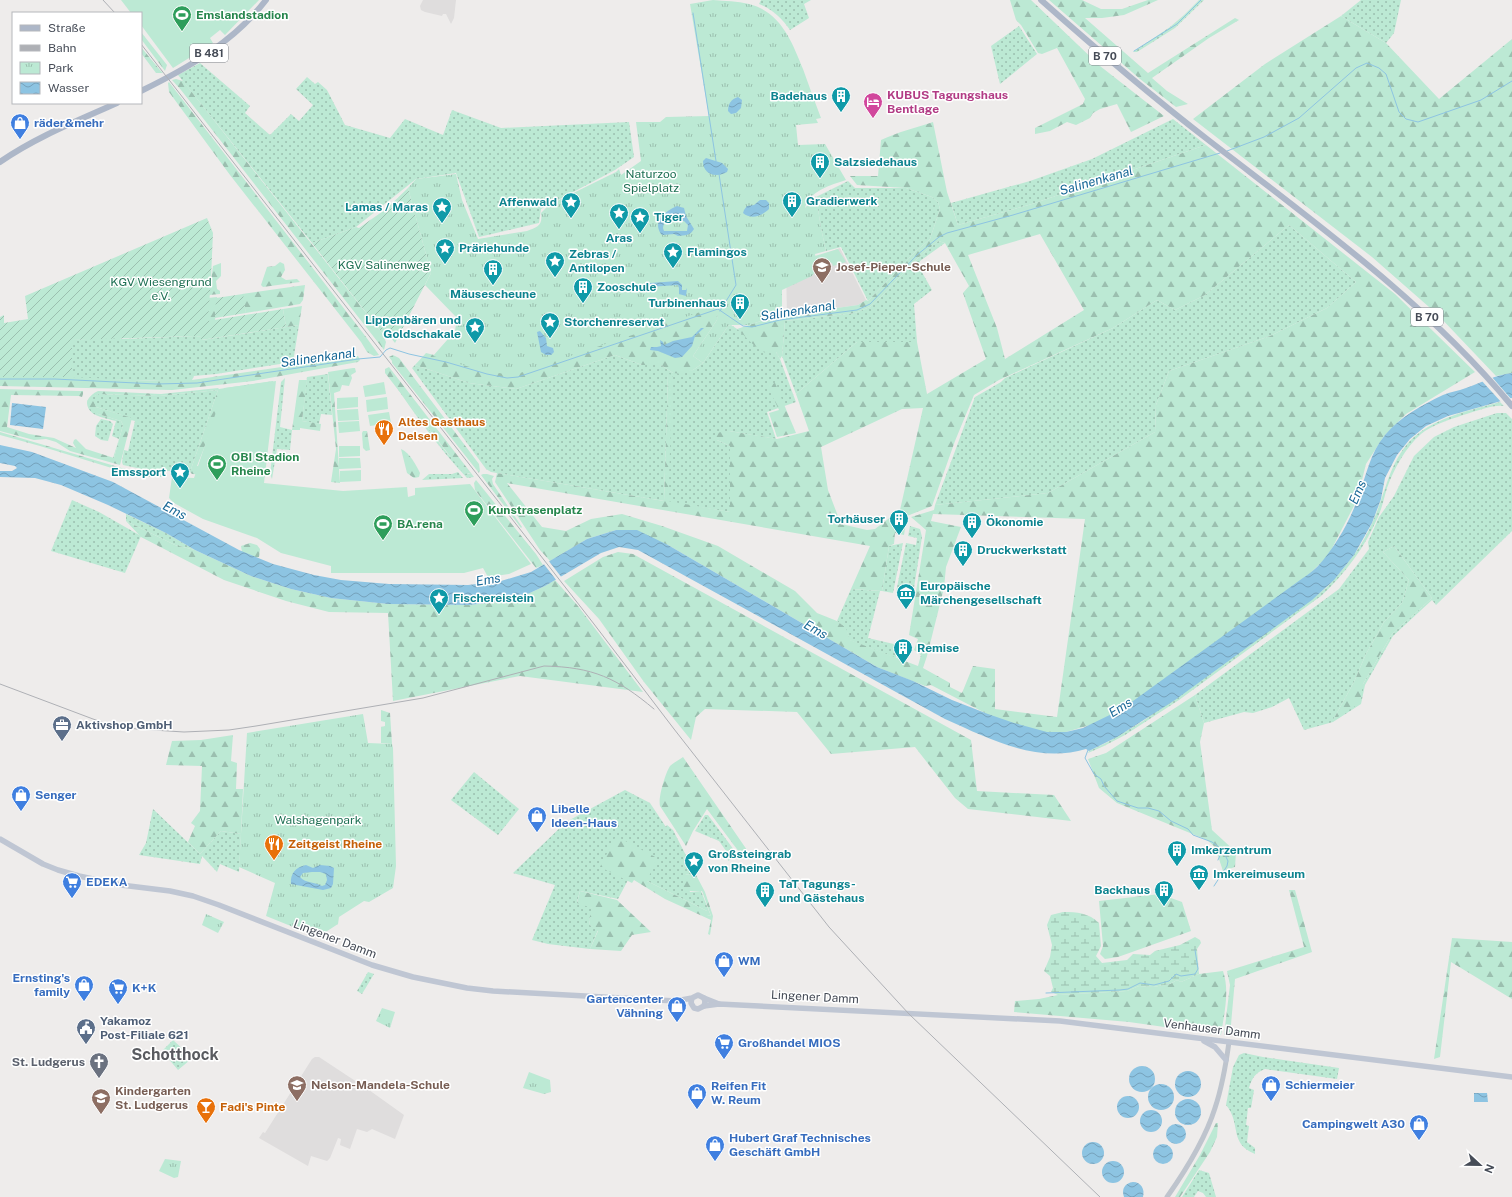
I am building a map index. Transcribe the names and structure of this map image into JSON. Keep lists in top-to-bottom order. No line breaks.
{"streets":{"main road":["B 481","B 70","Lingener Damm","Venhauser Damm"]},"crossings":[["Lingener Damm","Venhauser Damm"]],"districts":["Schotthock"],"water":["Salinenkanal","Ems"],"parks":["Naturzoo Spielplatz","KGV Salinenweg","KGV Wiesengrund e.V.","Walshagenpark"],"places":{"sports":["Emslandstadion","OBI Stadion Rheine","Kunstrasenplatz","BA.rena"],"building":["Badehaus","Salzsiedehaus","Gradierwerk","Mäusescheune","Zooschule","Turbinenhaus","Torhäuser","Ökonomie","Druckwerkstatt","Remise","Imkerzentrum","Backhaus","TaT Tagungs- und Gästehaus"],"hotel":["KUBUS Tagungshaus Bentlage"],"shop":["räder&mehr","Senger","Libelle Ideen-Haus","WM","Ernsting's family","Gartencenter Vähning","Schiermeier","Reifen Fit W. Reum","Campingwelt A30","Hubert Graf Technisches Geschäft GmbH"],"place":["Affenwald","Lamas / Maras","Aras","Tiger","Präriehunde","Flamingos","Zebras / Antilopen","Storchenreservat","Lippenbären und Goldschakale","Emssport","Fischereistein","Großsteingrab von Rheine"],"school or university":["Josef-Pieper-Schule","Nelson-Mandela-Schule","Kindergarten St. Ludgerus"],"restaurant":["Altes Gasthaus Delsen","Zeitgeist Rheine"],"museum":["Europäische Märchengesellschaft","Imkereimuseum"],"office":["Aktivshop GmbH"],"supermarket":["EDEKA","K+K","Großhandel MIOS"],"public building":["Yakamoz Post-Filiale 621"],"church":["St. Ludgerus"],"bar":["Fadi's Pinte"]},"legend":["Straße","Bahn","Park","Wasser"],"north":"right"}
